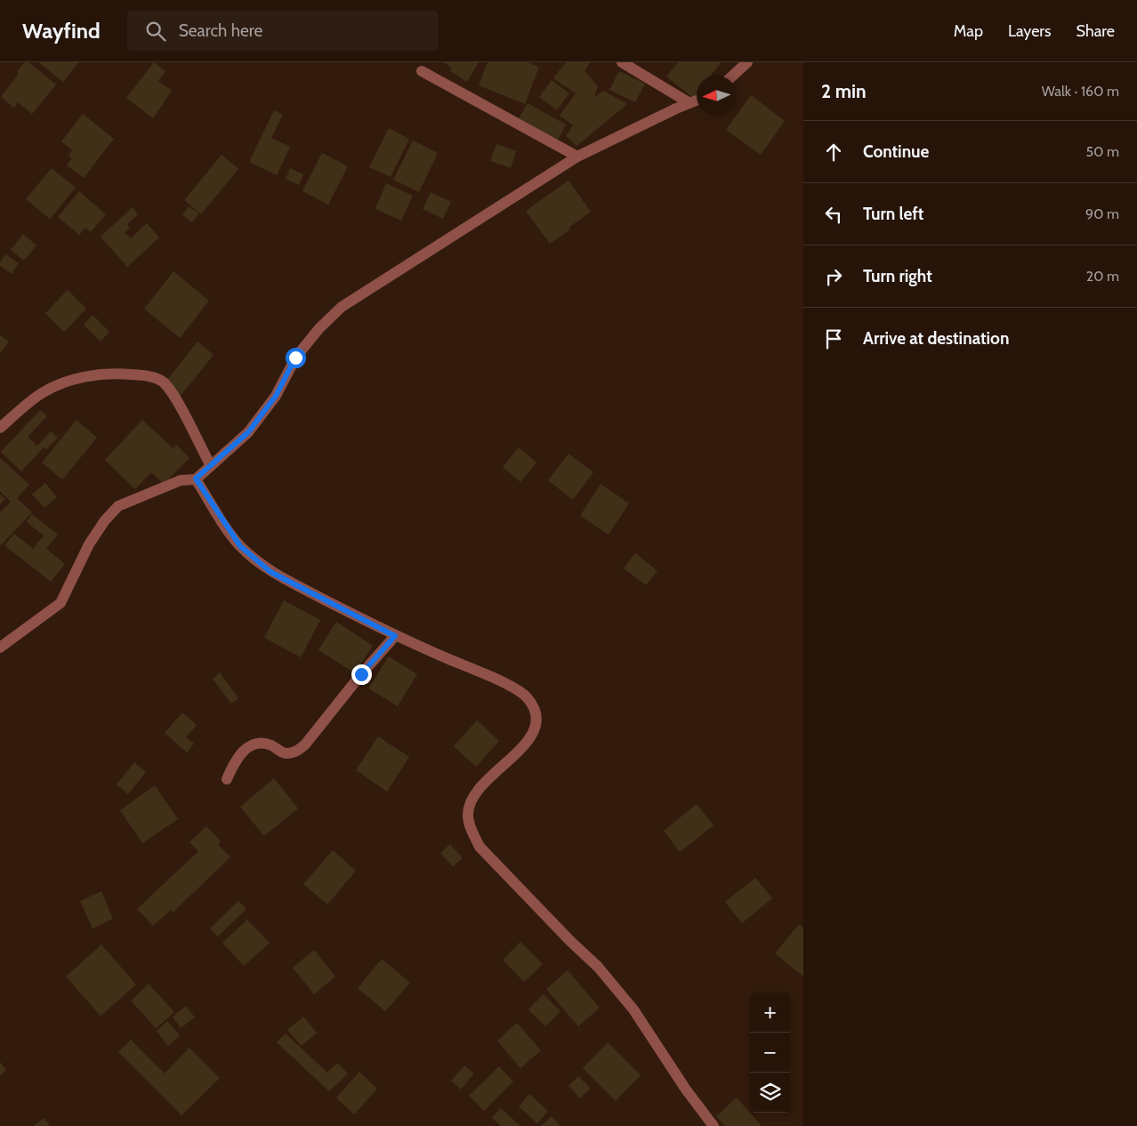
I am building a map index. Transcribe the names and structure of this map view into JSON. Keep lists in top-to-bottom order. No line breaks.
{"north":"left","page":{"header":"Wayfind","search":"Search here","nav":["Map","Layers","Share"],"heading":["2 min","Walk · 160 m"],"list":[["Continue","50 m"],["Turn left","90 m"],["Turn right","20 m"],"Arrive at destination"],"map_buttons":["+","−"]}}
